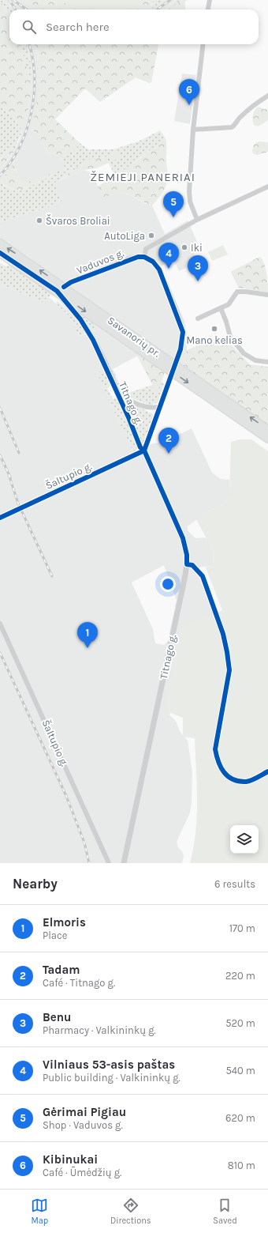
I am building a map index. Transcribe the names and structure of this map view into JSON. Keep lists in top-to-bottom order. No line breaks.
{"streets":{"highway":["Savanorių pr."],"street":["Vaduvos g.","Titnago g.","Šaltupio g."]},"crossings":[["Vaduvos g.","Savanorių pr."],["Vaduvos g.","Titnago g."],["Savanorių pr.","Titnago g."],["Titnago g.","Šaltupio g."]],"districts":["ŽEMIEJI PANERIAI"],"places":["Švaros Broliai","AutoLiga","Iki","Mano kelias"],"page":{"search":"Search here","pins":["6","5","4","3","2","1"],"heading":["Nearby","6 results"],"list":[{"mark":"1","name":"Elmoris","note":"Place","value":"170 m"},{"mark":"2","name":"Tadam","note":"Café · Titnago g.","value":"220 m"},{"mark":"3","name":"Benu","note":"Pharmacy · Valkininkų g.","value":"520 m"},{"mark":"4","name":"Vilniaus 53-asis paštas","note":"Public building · Valkininkų g.","value":"540 m"},{"mark":"5","name":"Gėrimai Pigiau","note":"Shop · Vaduvos g.","value":"620 m"},{"mark":"6","name":"Kibinukai","note":"Café · Ūmėdžių g.","value":"810 m"}],"nav":["Map","Directions","Saved"]}}
